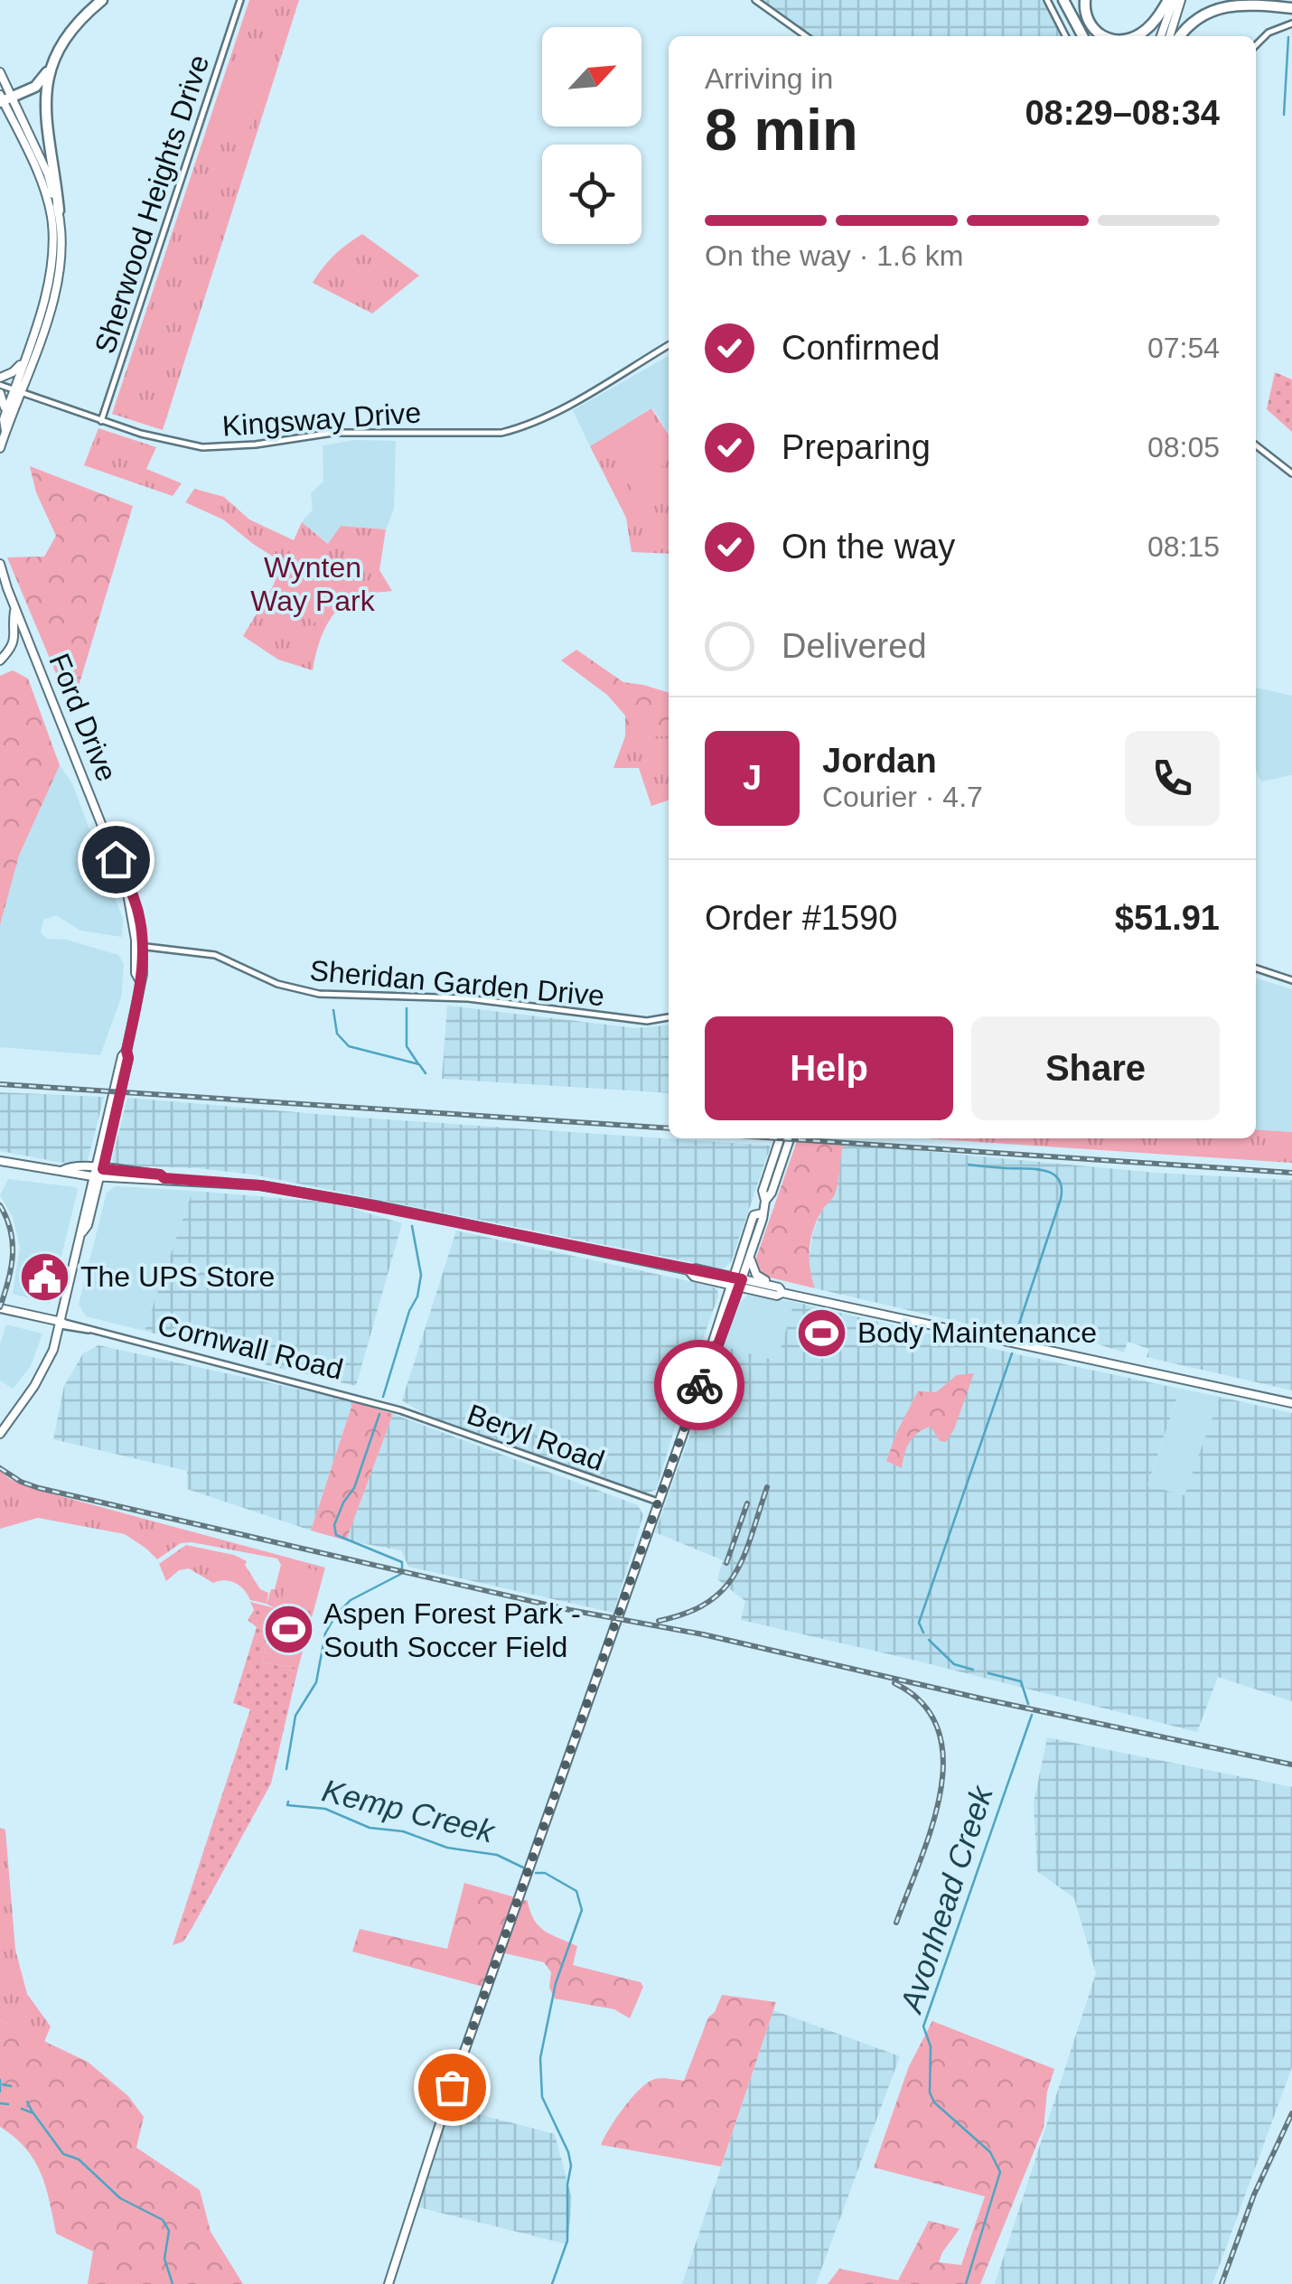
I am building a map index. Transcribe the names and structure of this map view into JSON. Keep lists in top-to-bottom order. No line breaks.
{"streets":{"main road":["Ford Drive","Cornwall Road"],"street":["Sherwood Heights Drive","Kingsway Drive","Sheridan Garden Drive","Beryl Road"]},"crossings":[["Sherwood Heights Drive","Kingsway Drive"],["Ford Drive","Sheridan Garden Drive"],["Ford Drive","Cornwall Road"],["Cornwall Road","Beryl Road"]],"water":["Kemp Creek","Avonhead Creek"],"parks":["Wynten Way Park"],"places":{"public building":["The UPS Store"],"sports":["Body Maintenance","Aspen Forest Park - South Soccer Field"]},"north":"top right","page":{"heading":["8 min","Arriving in","08:29–08:34"],"panel":["Jordan","Courier · 4.7","Order #1590","$51.91"],"bar":"On the way · 1.6 km","list":[["Confirmed","07:54"],["Preparing","08:05"],["On the way","08:15"],"Delivered"],"round":"J","buttons":["Help","Share"]}}
